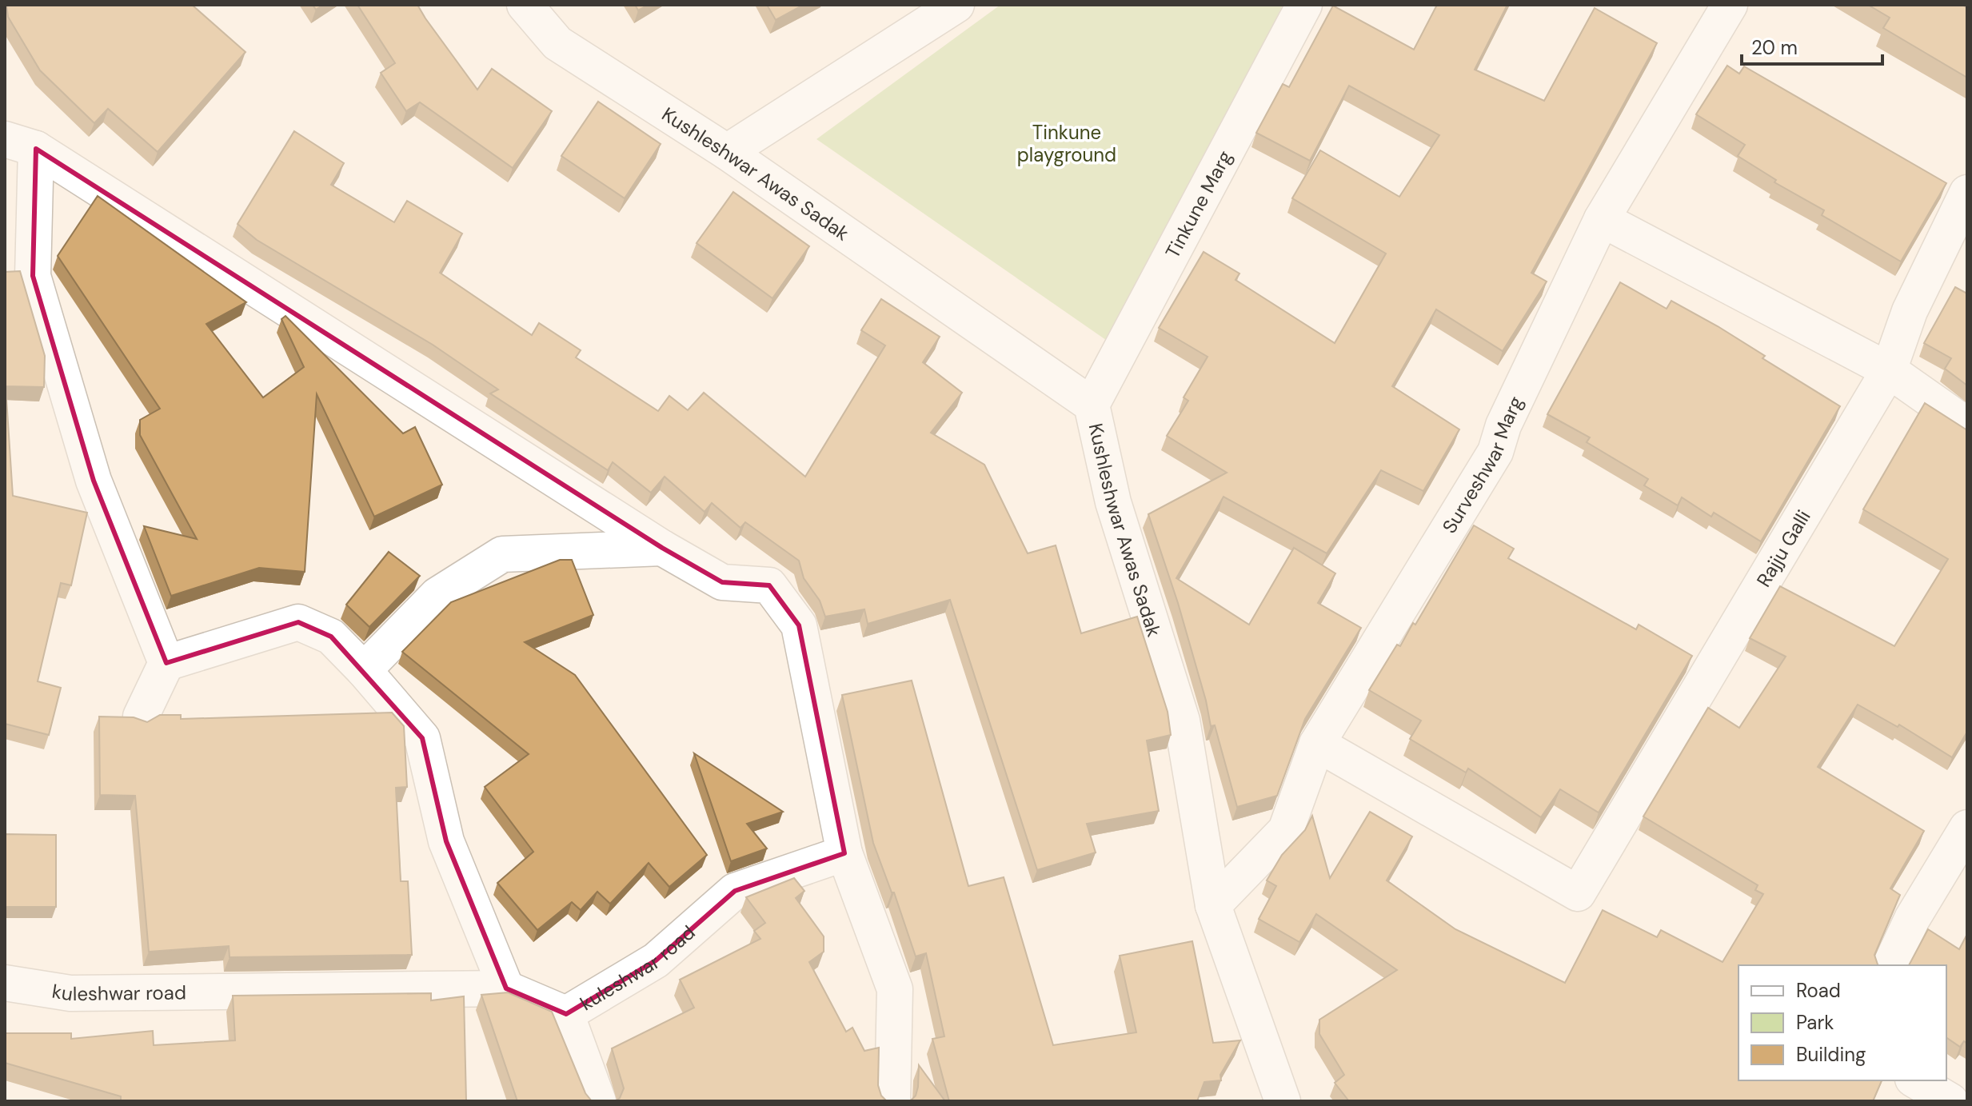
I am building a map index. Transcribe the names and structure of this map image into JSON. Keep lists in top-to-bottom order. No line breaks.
{"streets":{"street":["Kushleshwar Awas Sadak","Tinkune Marg","Surveshwar Marg","Rajju Galli","kuleshwar road"]},"crossings":[["Kushleshwar Awas Sadak","Tinkune Marg"],["Kushleshwar Awas Sadak","Surveshwar Marg"],["Surveshwar Marg","Rajju Galli"]],"parks":["Tinkune playground"],"legend":["Road","Park","Building"],"scale_bar":"20 m"}
